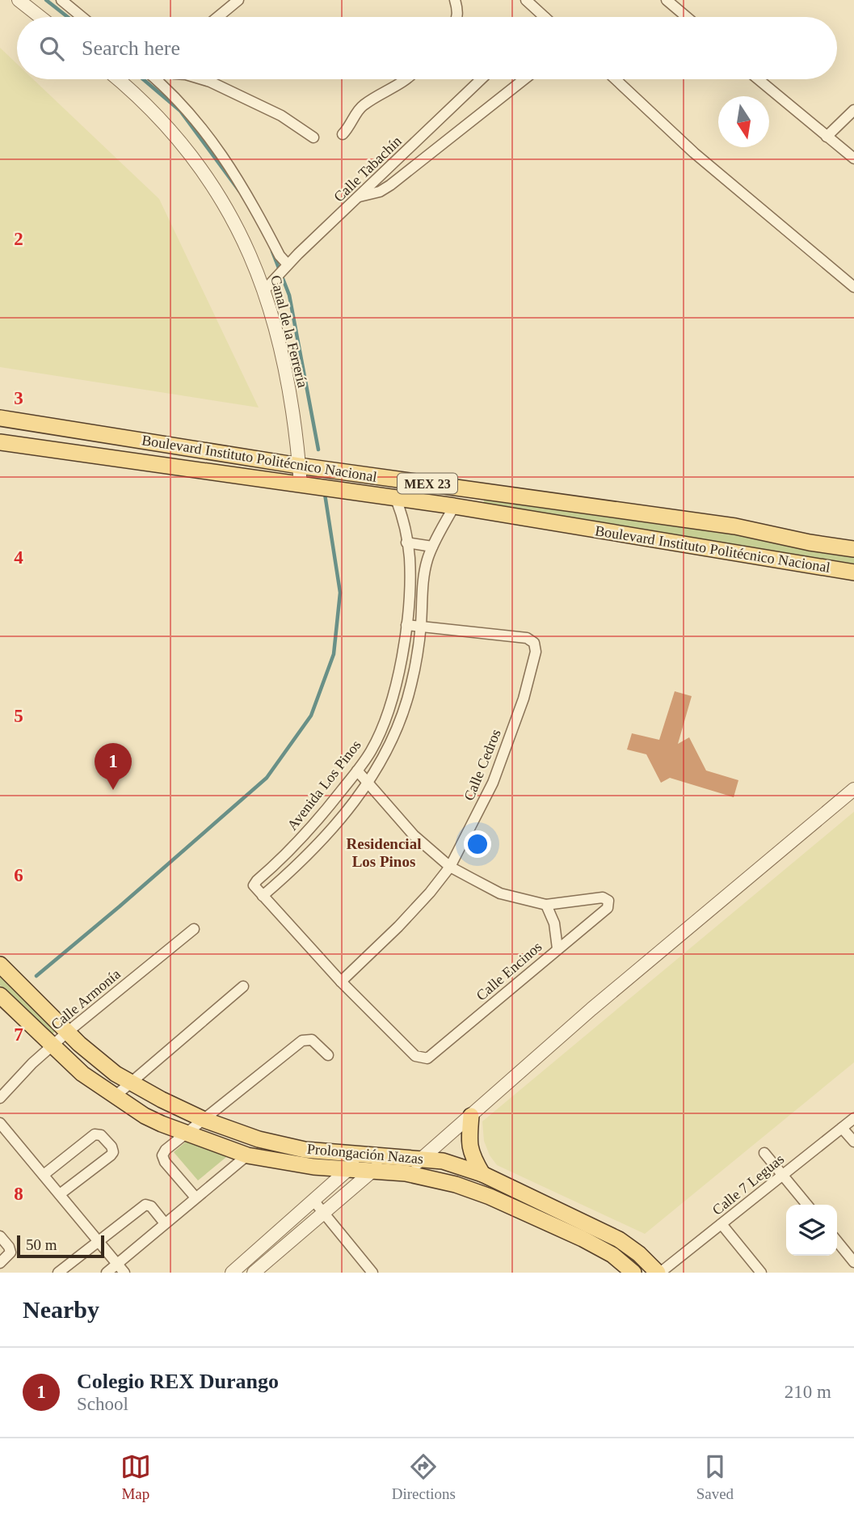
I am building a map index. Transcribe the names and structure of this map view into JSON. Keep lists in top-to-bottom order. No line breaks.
{"streets":{"main road":["Boulevard Instituto Politécnico Nacional","MEX 23","Prolongación Nazas"],"street":["Calle Tabachín","Canal de la Ferrería","Calle Cedros","Avenida Los Pinos","Calle Encinos","Calle Armonía","Calle 7 Leguas"]},"crossings":[["Calle Tabachín","Canal de la Ferrería"],["Canal de la Ferrería","Boulevard Instituto Politécnico Nacional"],["Boulevard Instituto Politécnico Nacional","Avenida Los Pinos"],["Calle Cedros","Avenida Los Pinos"],["Calle Cedros","Calle Encinos"],["Calle Armonía","Prolongación Nazas"],["Prolongación Nazas","Calle 7 Leguas"]],"districts":["Residencial Los Pinos"],"scale_bar":"50 m","north":"bottom","page":{"search":"Search here","pins":"1","scale":"50 m","heading":"Nearby","list":[{"mark":"1","name":"Colegio REX Durango","note":"School","value":"210 m"}],"nav":["Map","Directions","Saved"]},"grid":{"rows":["2","3","4","5","6","7","8"]}}
